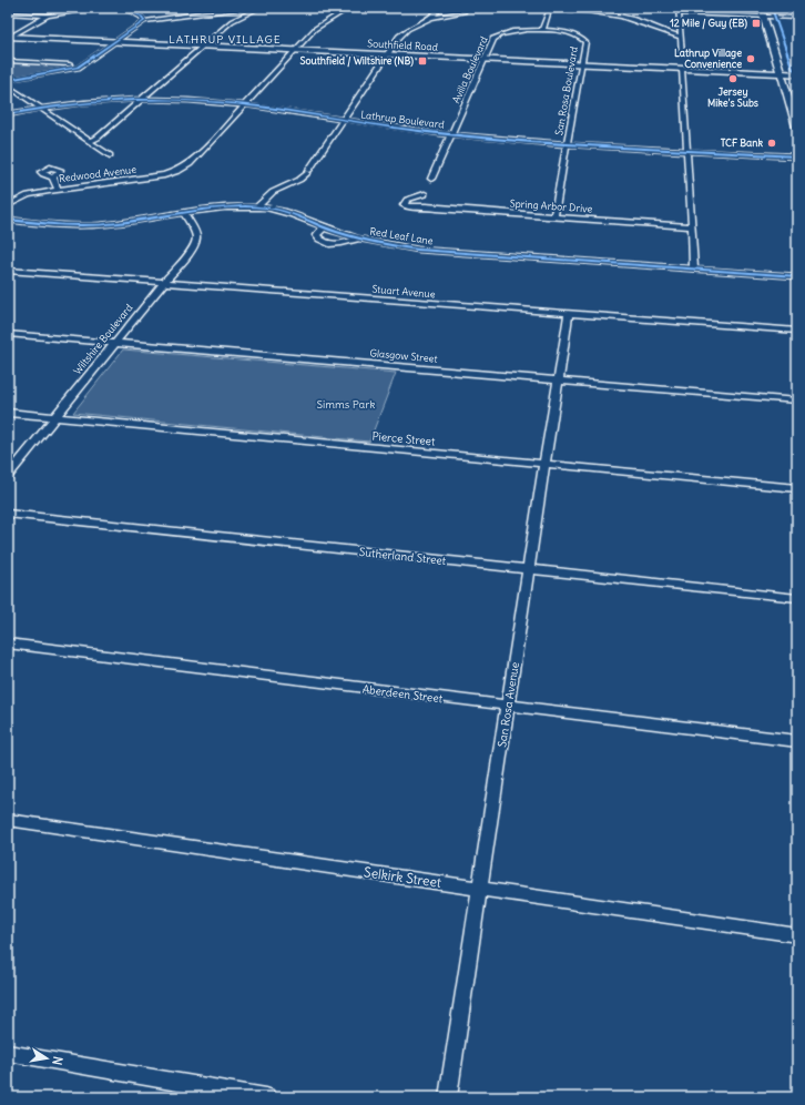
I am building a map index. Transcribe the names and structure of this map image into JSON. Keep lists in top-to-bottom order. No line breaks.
{"streets":{"main road":["Southfield Road"],"street":["Avilla Boulevard","San Rosa Boulevard","Lathrup Boulevard","Redwood Avenue","Spring Arbor Drive","Red Leaf Lane","Stuart Avenue","Wiltshire Boulevard","Glasgow Street","Pierce Street","Sutherland Street","Aberdeen Street","San Rosa Avenue","Selkirk Street"]},"crossings":[["Southfield Road","Avilla Boulevard"],["Southfield Road","San Rosa Boulevard"],["Southfield Road","Redwood Avenue"],["Avilla Boulevard","San Rosa Boulevard"],["Avilla Boulevard","Lathrup Boulevard"],["Avilla Boulevard","Spring Arbor Drive"],["San Rosa Boulevard","Lathrup Boulevard"],["San Rosa Boulevard","Spring Arbor Drive"],["Lathrup Boulevard","Redwood Avenue"],["Red Leaf Lane","Wiltshire Boulevard"],["Stuart Avenue","Wiltshire Boulevard"],["Stuart Avenue","San Rosa Avenue"],["Wiltshire Boulevard","Glasgow Street"],["Wiltshire Boulevard","Pierce Street"],["Glasgow Street","San Rosa Avenue"],["Pierce Street","San Rosa Avenue"],["Sutherland Street","San Rosa Avenue"],["Aberdeen Street","San Rosa Avenue"],["San Rosa Avenue","Selkirk Street"]],"districts":["LATHRUP VILLAGE"],"parks":["Simms Park"],"places":{"transit":["12 Mile / Guy (EB)","Southfield / Wiltshire (NB)"],"other":["Lathrup Village Convenience","Jersey Mike's Subs","TCF Bank"]},"north":"right"}
